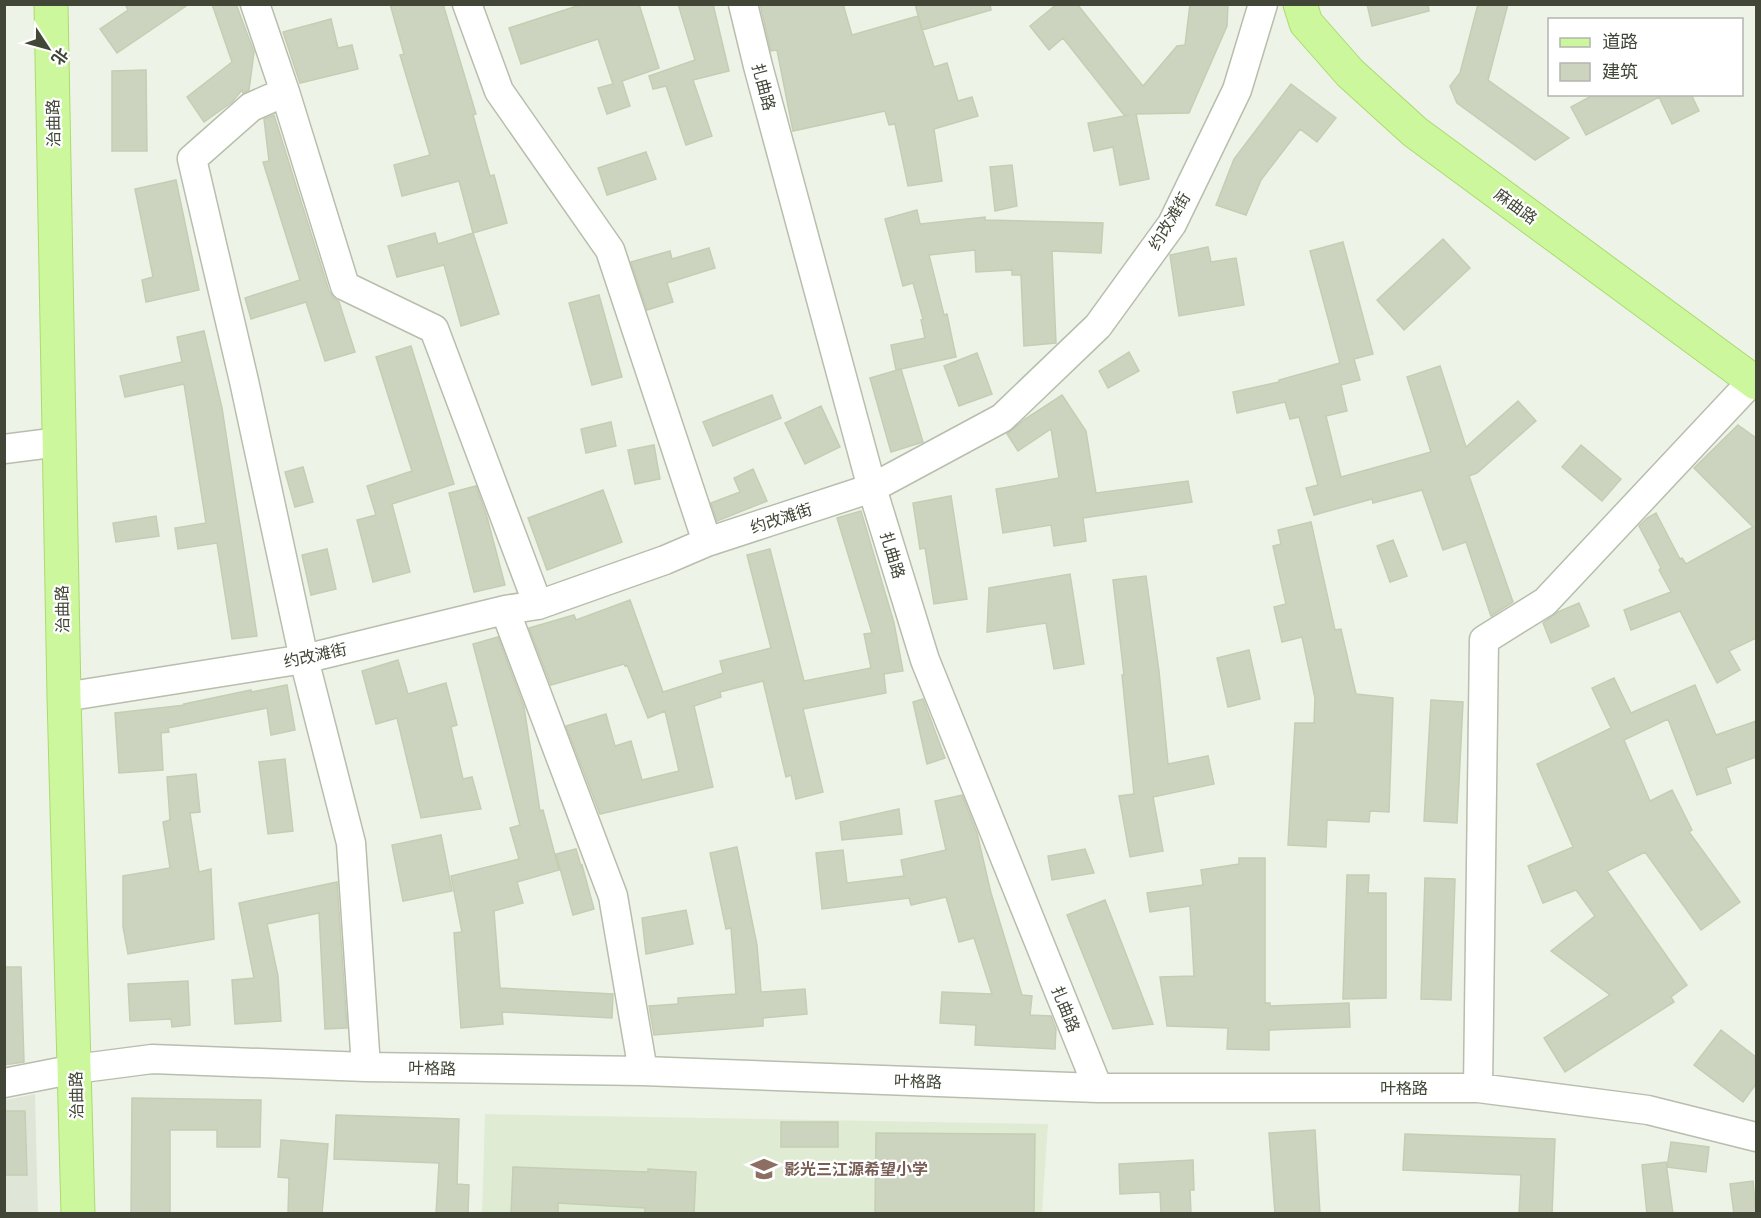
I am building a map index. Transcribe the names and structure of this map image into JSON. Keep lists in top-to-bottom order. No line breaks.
{"streets":{"main road":["治曲路","麻曲路"],"street":["扎曲路","约改滩街","叶格路"]},"crossings":[["扎曲路","约改滩街"],["扎曲路","叶格路"],["治曲路","约改滩街"],["治曲路","叶格路"]],"places":{"school or university":["影光三江源希望小学"]},"legend":["道路","建筑"],"north":"bottom right"}
